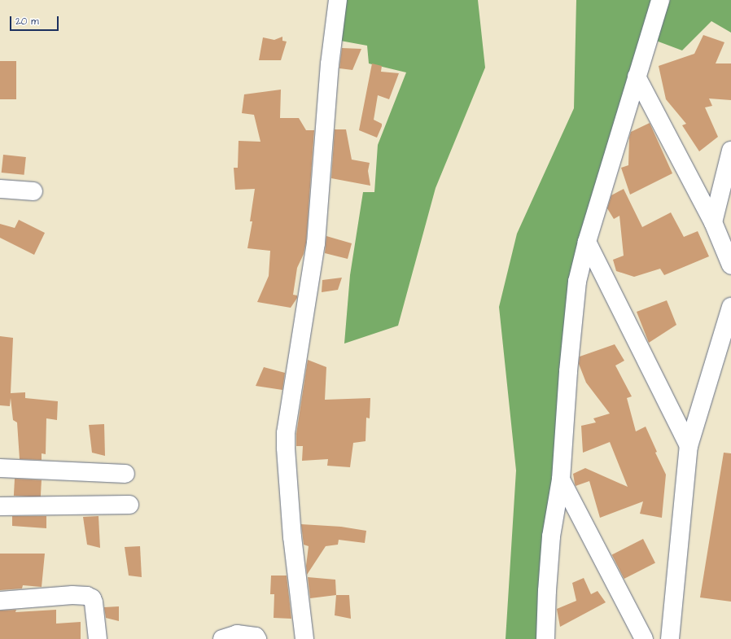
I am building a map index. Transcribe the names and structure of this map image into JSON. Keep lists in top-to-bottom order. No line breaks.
{"scale_bar":"20 m"}
